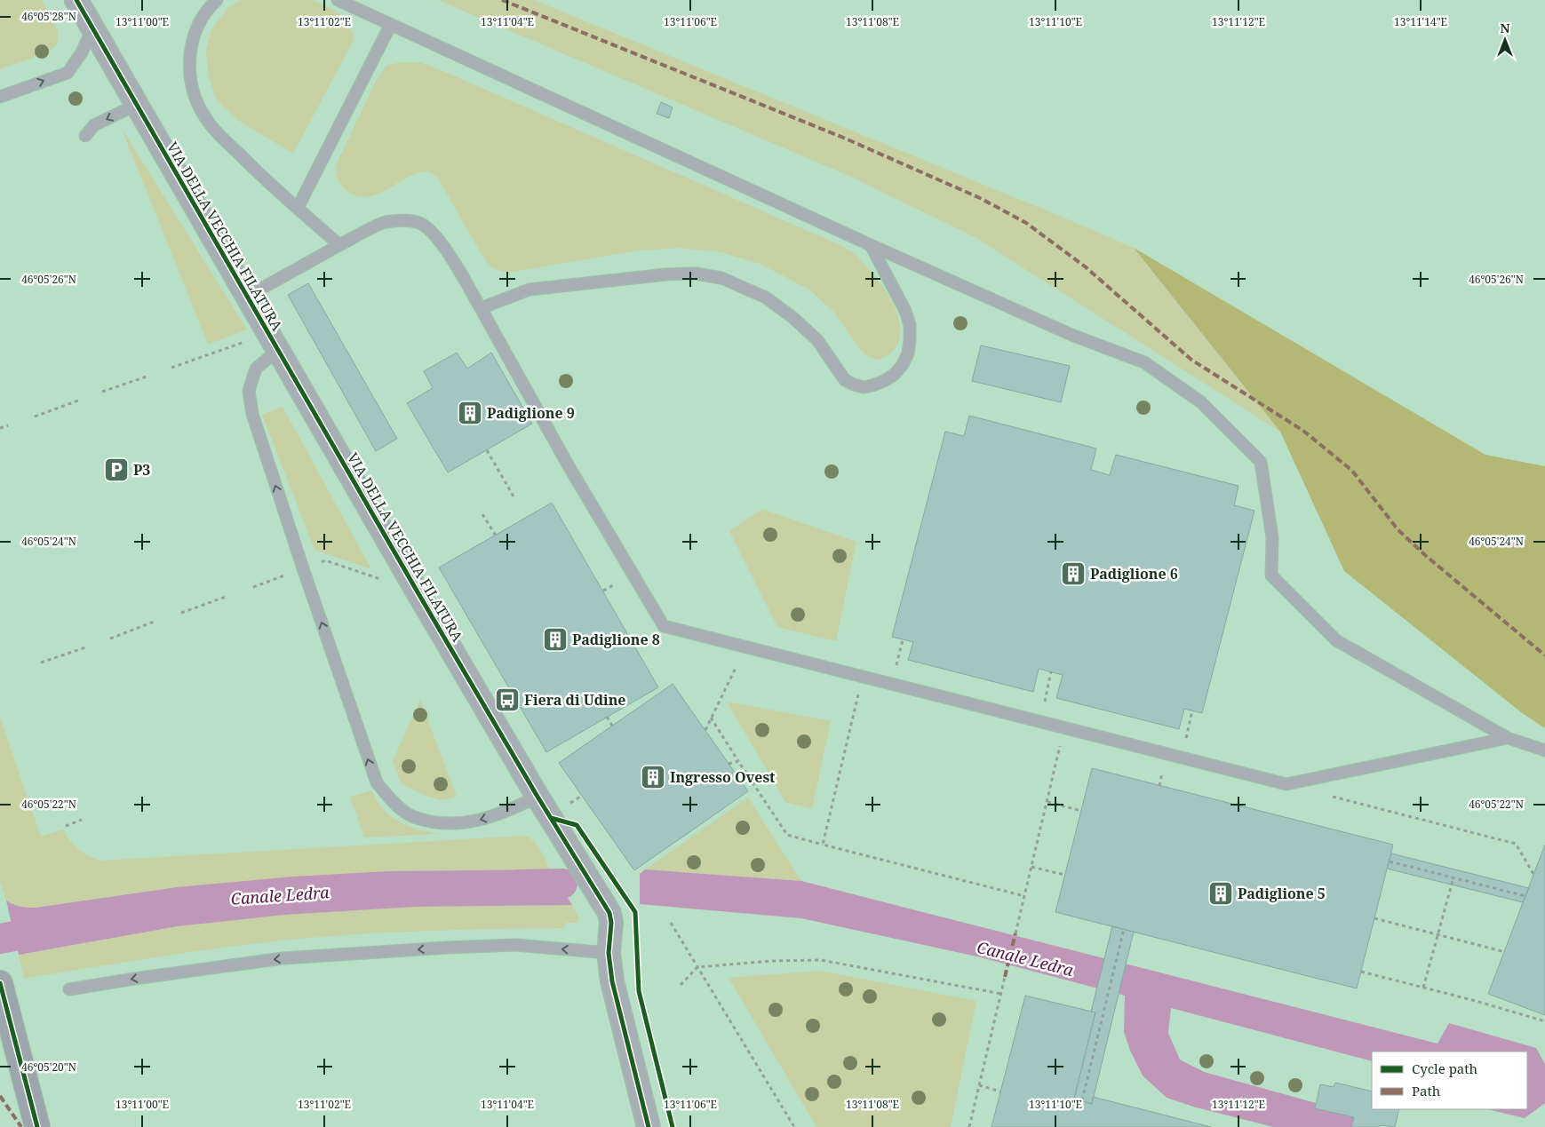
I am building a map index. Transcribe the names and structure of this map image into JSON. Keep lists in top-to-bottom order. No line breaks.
{"streets":{"street":["VIA DELLA VECCHIA FILATURA"]},"water":["Canale Ledra"],"places":{"building":["Padiglione 9","Padiglione 6","Padiglione 8","Ingresso Ovest","Padiglione 5"],"parking":["P3"],"bus stop":["Fiera di Udine"]},"legend":["Cycle path","Path"],"north":"top","coordinates":["46°05'28\"N","13°11'00\"E","13°11'02\"E","13°11'04\"E","13°11'06\"E","13°11'08\"E","13°11'10\"E","13°11'12\"E","13°11'14\"E","46°05'26\"N","46°05'24\"N","46°05'22\"N","46°05'20\"N"]}
